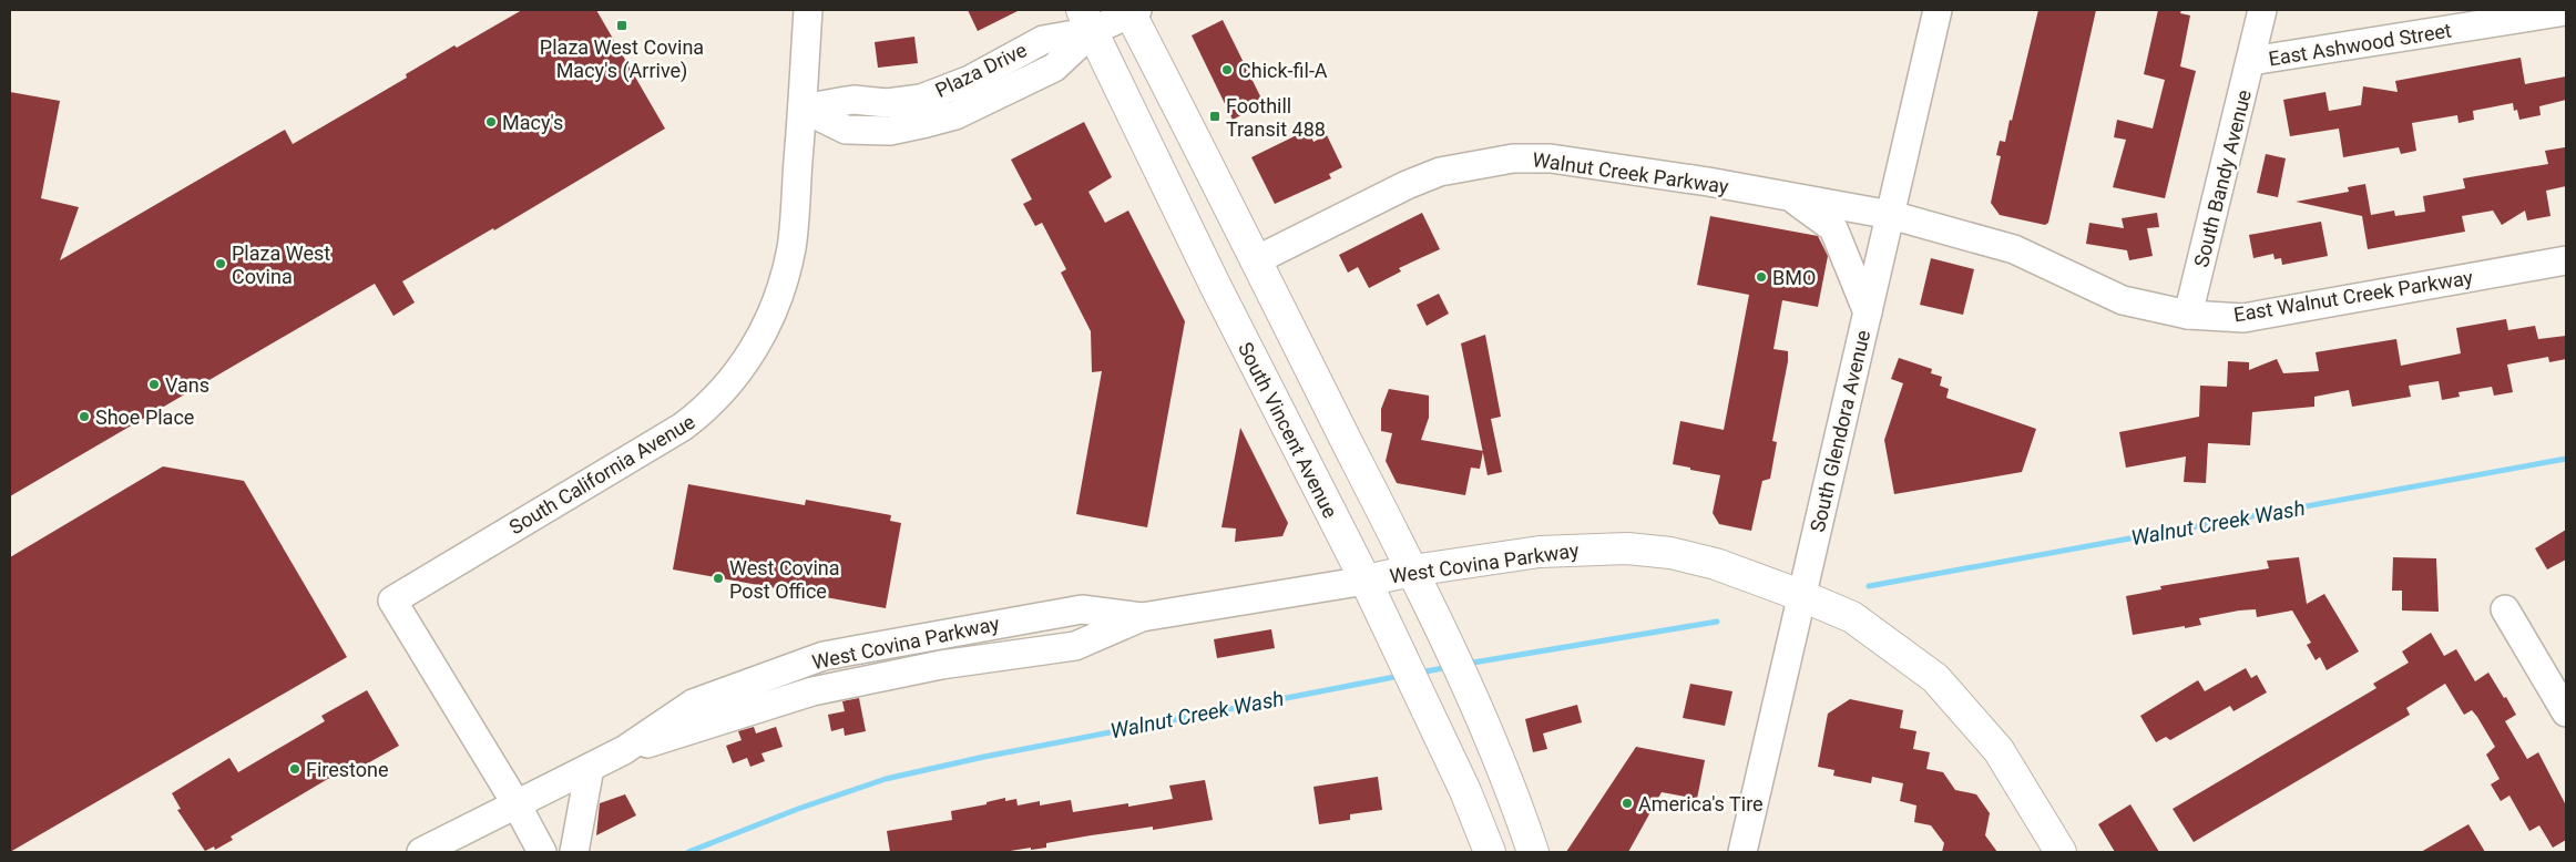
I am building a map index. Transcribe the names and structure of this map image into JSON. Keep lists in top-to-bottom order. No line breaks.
{"streets":{"main road":["South Vincent Avenue","West Covina Parkway"],"street":["East Ashwood Street","Plaza Drive","Walnut Creek Parkway","South Bandy Avenue","East Walnut Creek Parkway","South Glendora Avenue","South California Avenue"]},"crossings":[["East Ashwood Street","South Bandy Avenue"],["Plaza Drive","South Vincent Avenue"],["Plaza Drive","South California Avenue"],["Walnut Creek Parkway","East Walnut Creek Parkway"],["Walnut Creek Parkway","South Glendora Avenue"],["South Bandy Avenue","East Walnut Creek Parkway"],["East Walnut Creek Parkway","South Glendora Avenue"],["South Vincent Avenue","West Covina Parkway"],["South Glendora Avenue","West Covina Parkway"],["South California Avenue","West Covina Parkway"]],"water":["Walnut Creek Wash"],"places":{"transit":["Plaza West Covina Macy's (Arrive)","Foothill Transit 488"],"other":["Chick-fil-A","Macy's","Plaza West Covina","BMO","Vans","Shoe Place","West Covina Post Office","Firestone","America's Tire"]}}
